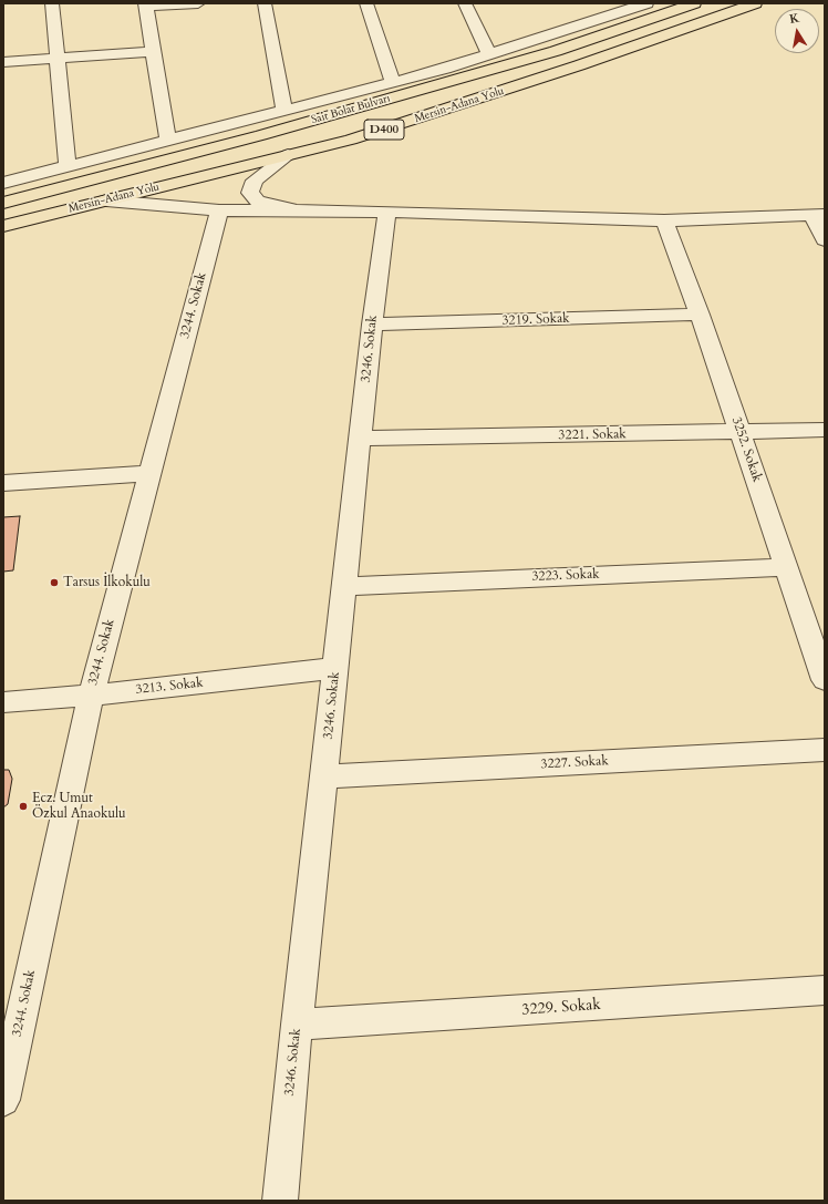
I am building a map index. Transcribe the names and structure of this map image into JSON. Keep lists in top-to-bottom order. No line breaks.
{"streets":{"highway":["Mersin-Adana Yolu","Sait Bolat Bulvarı","D400"],"street":["3244. Sokak","3219. Sokak","3246. Sokak","3221. Sokak","3252. Sokak","3223. Sokak","3213. Sokak","3227. Sokak","3229. Sokak"]},"crossings":[["3244. Sokak","3213. Sokak"],["3219. Sokak","3246. Sokak"],["3219. Sokak","3252. Sokak"],["3246. Sokak","3221. Sokak"],["3246. Sokak","3223. Sokak"],["3246. Sokak","3213. Sokak"],["3246. Sokak","3227. Sokak"],["3246. Sokak","3229. Sokak"],["3221. Sokak","3252. Sokak"],["3252. Sokak","3223. Sokak"]],"places":["Tarsus İlkokulu","Ecz. Umut Özkul Anaokulu"],"north":"top"}
